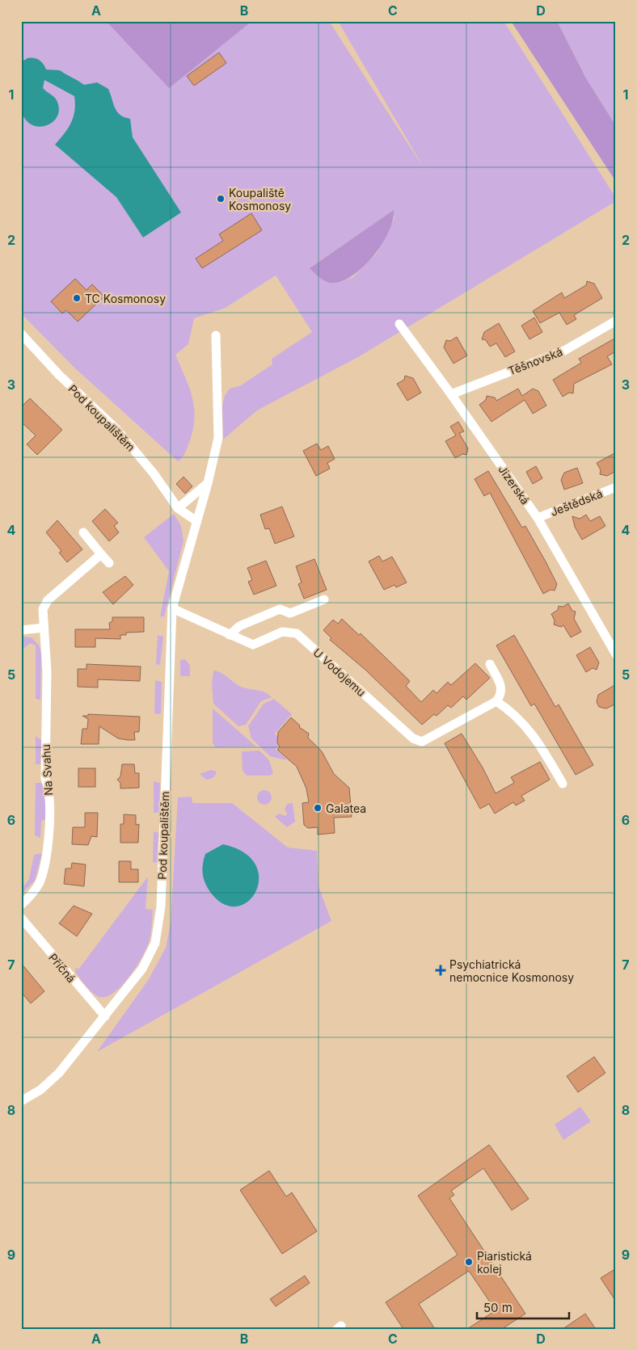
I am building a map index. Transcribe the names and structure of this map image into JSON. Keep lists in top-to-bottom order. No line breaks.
{"streets":{"street":["Těšnovská","Pod koupalištěm","Jizerská","Ještědská","U Vodojemu","Na Svahu","Příčná"]},"crossings":[["Těšnovská","Jizerská"],["Pod koupalištěm","U Vodojemu"],["Pod koupalištěm","Příčná"],["Jizerská","Ještědská"]],"places":{"other":["Koupaliště Kosmonosy","TC Kosmonosy","Galatea","Piaristická kolej"],"health":["Psychiatrická nemocnice Kosmonosy"]},"scale_bar":"50 m","grid":{"columns":["A","B","C","D"],"rows":["1","2","3","4","5","6","7","8","9"]}}
